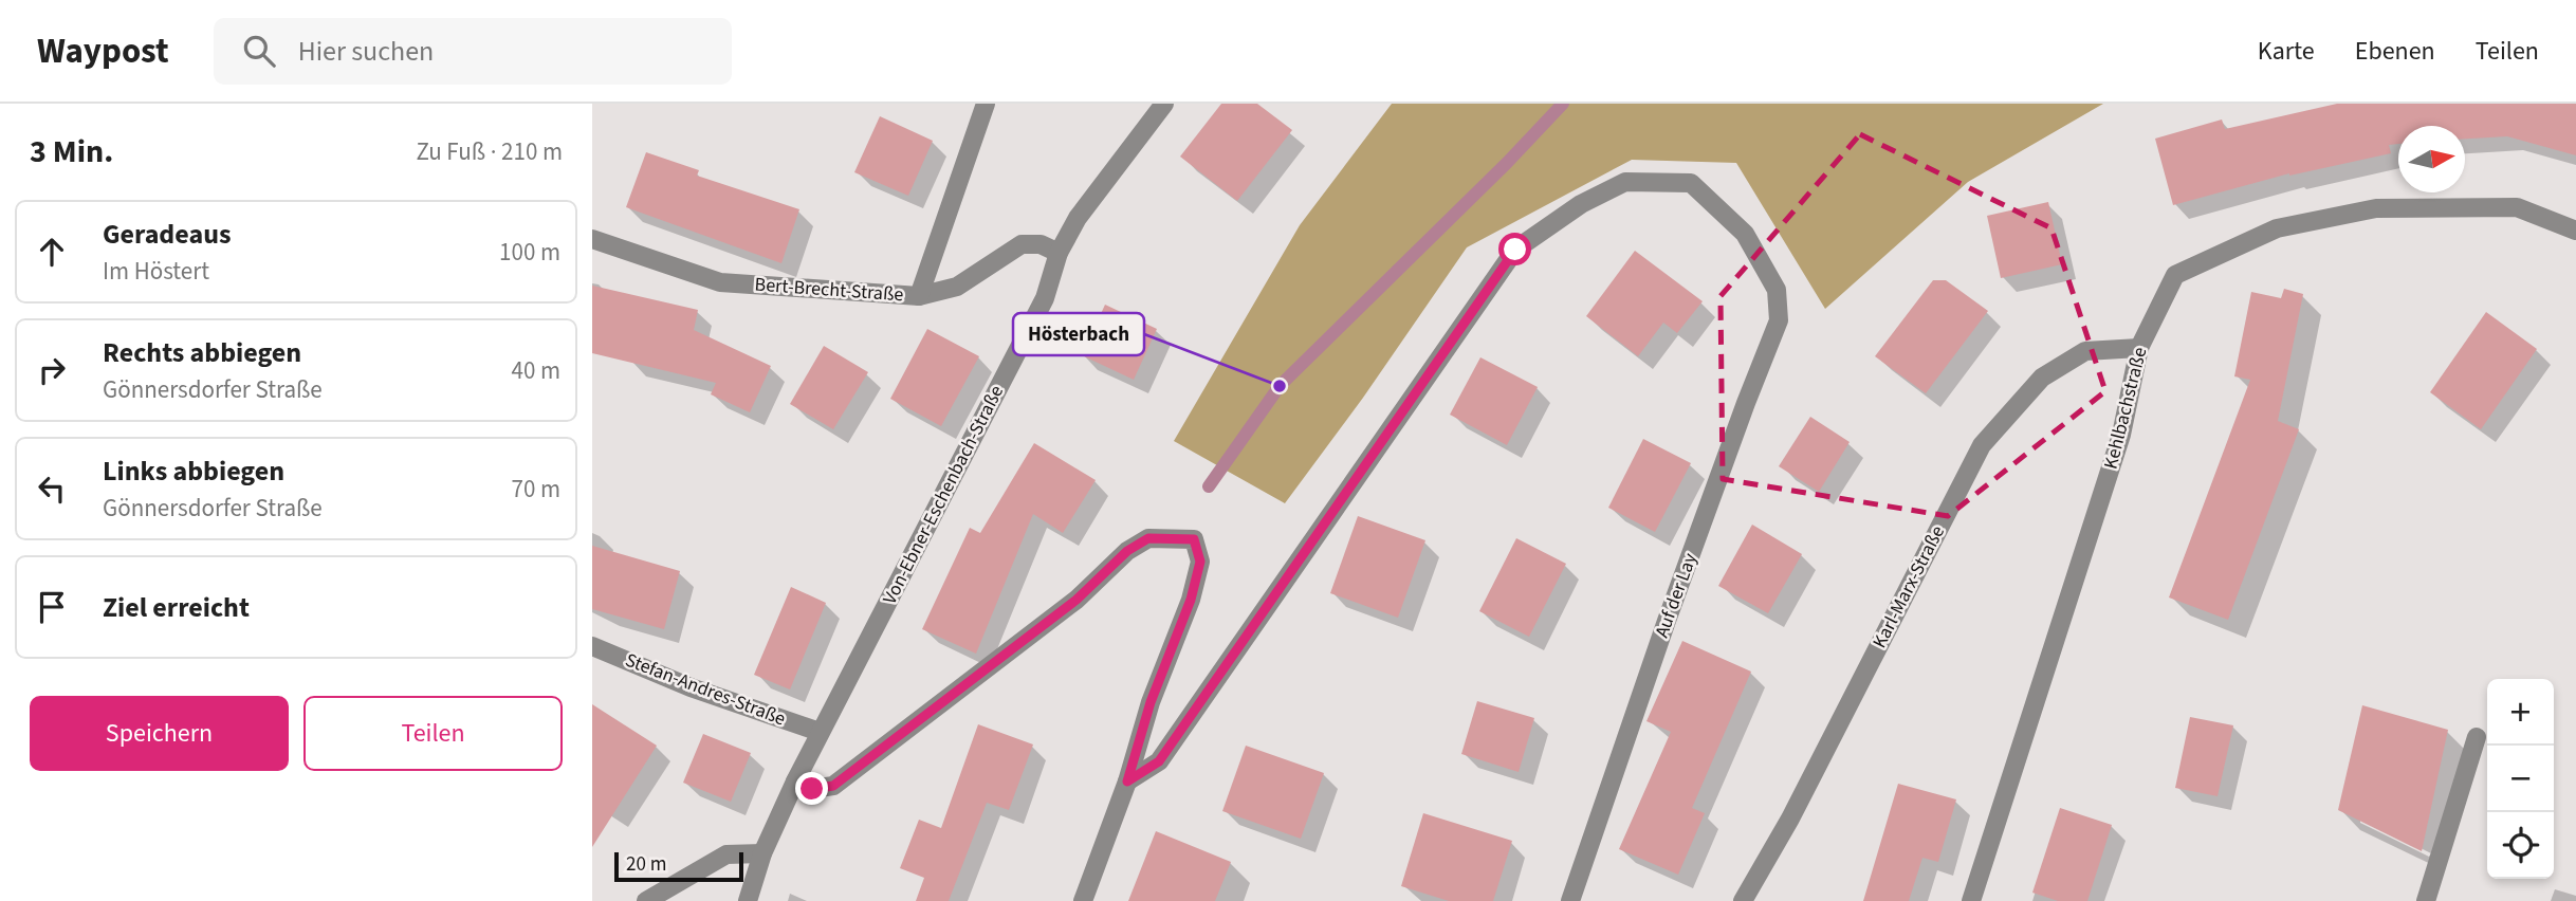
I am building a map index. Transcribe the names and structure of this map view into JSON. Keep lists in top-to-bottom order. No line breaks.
{"streets":{"street":["Bert-Brecht-Straße","Kehlbachstraße","Von-Ebner-Eschenbach-Straße","Karl-Marx-Straße","Auf der Lay","Stefan-Andres-Straße"]},"crossings":[["Bert-Brecht-Straße","Von-Ebner-Eschenbach-Straße"],["Kehlbachstraße","Karl-Marx-Straße"],["Von-Ebner-Eschenbach-Straße","Stefan-Andres-Straße"]],"places":["Hösterbach"],"scale_bar":"20 m","north":"right","page":{"header":"Waypost","search":"Hier suchen","nav":["Karte","Ebenen","Teilen"],"heading":["3 Min.","Zu Fuß · 210 m"],"list":[["Geradeaus","Im Höstert","100 m"],["Rechts abbiegen","Gönnersdorfer Straße","40 m"],["Links abbiegen","Gönnersdorfer Straße","70 m"],"Ziel erreicht"],"buttons":["Speichern","Teilen"],"map_buttons":["+","−"],"scale":"20 m"}}
